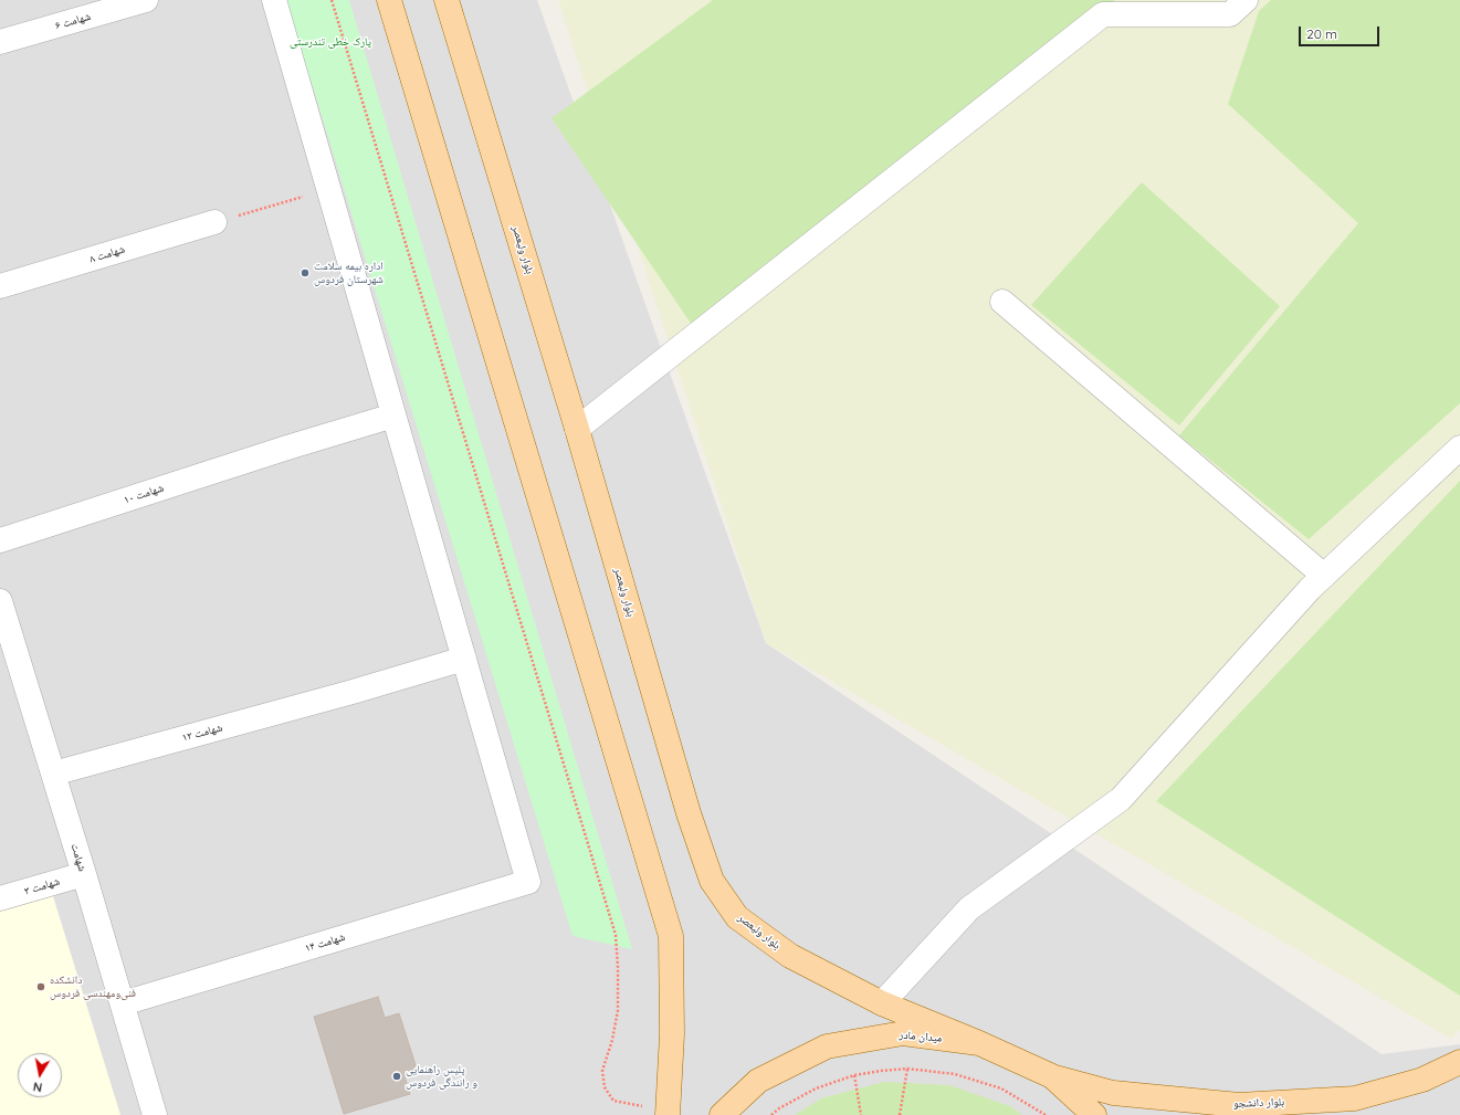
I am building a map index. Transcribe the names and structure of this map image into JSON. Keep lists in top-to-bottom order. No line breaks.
{"streets":{"main road":["بلوار ولیعصر","میدان مادر","بلوار دانشجو"],"street":["شهامت ۶","شهامت ۸","شهامت ۱۰","شهامت ۱۲","شهامت","شهامت ۳","شهامت ۱۴"]},"crossings":[["بلوار ولیعصر","میدان مادر"],["شهامت ۱۲","شهامت"],["شهامت ۱۲","شهامت ۱۴"],["شهامت","شهامت ۳"],["شهامت","شهامت ۱۴"],["میدان مادر","بلوار دانشجو"]],"parks":["پارک خطی تندرستی"],"places":["اداره بیمه سلامت شهرستان فردوس","دانشکده فنی‌ومهندسی فردوس","پلیس راهنمایی و رانندگی فردوس"],"scale_bar":"20 m","north":"bottom"}
